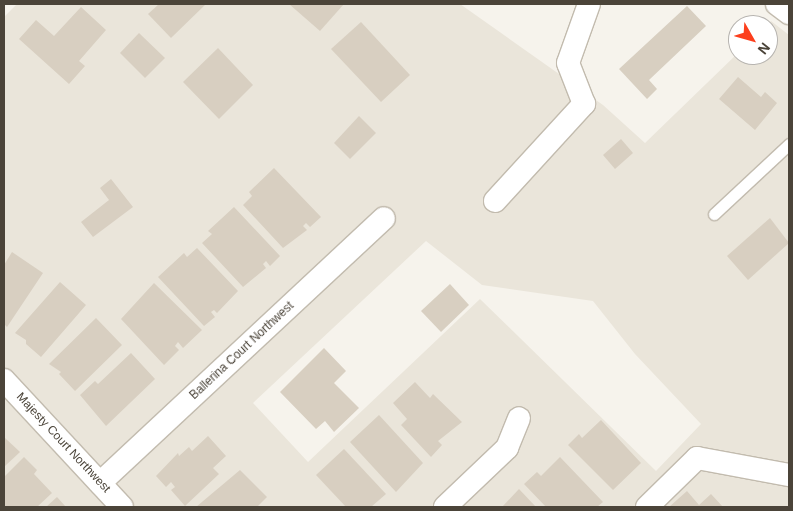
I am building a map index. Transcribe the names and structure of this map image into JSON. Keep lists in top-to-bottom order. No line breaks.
{"streets":{"street":["Ballerina Court Northwest","Majesty Court Northwest"]},"crossings":[["Ballerina Court Northwest","Majesty Court Northwest"]],"north":"bottom right"}
